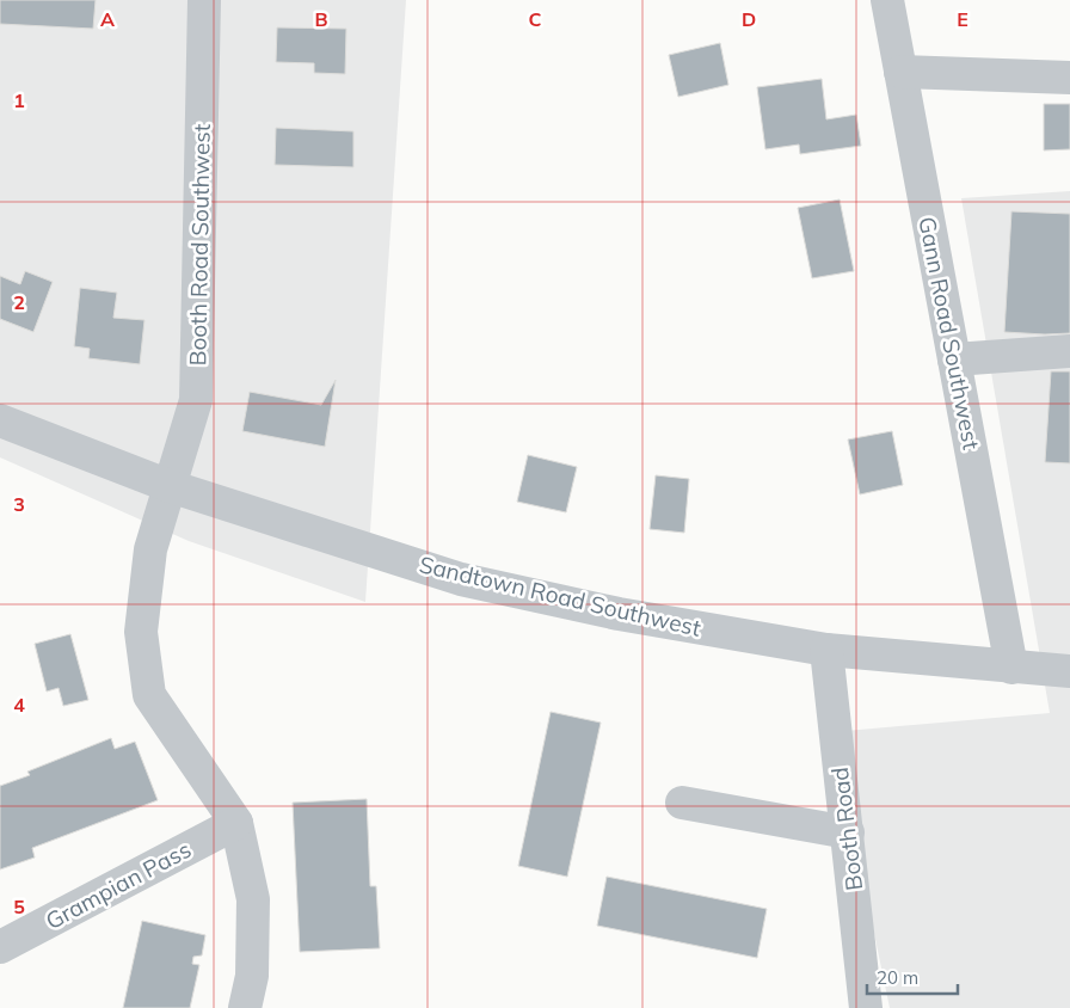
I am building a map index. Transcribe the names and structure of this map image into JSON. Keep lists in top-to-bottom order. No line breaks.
{"streets":{"street":["Booth Road Southwest","Gann Road Southwest","Sandtown Road Southwest","Booth Road","Grampian Pass"]},"crossings":[["Booth Road Southwest","Sandtown Road Southwest"],["Booth Road Southwest","Grampian Pass"],["Gann Road Southwest","Sandtown Road Southwest"],["Sandtown Road Southwest","Booth Road"]],"scale_bar":"20 m","grid":{"columns":["A","B","C","D","E"],"rows":["1","2","3","4","5"]}}
